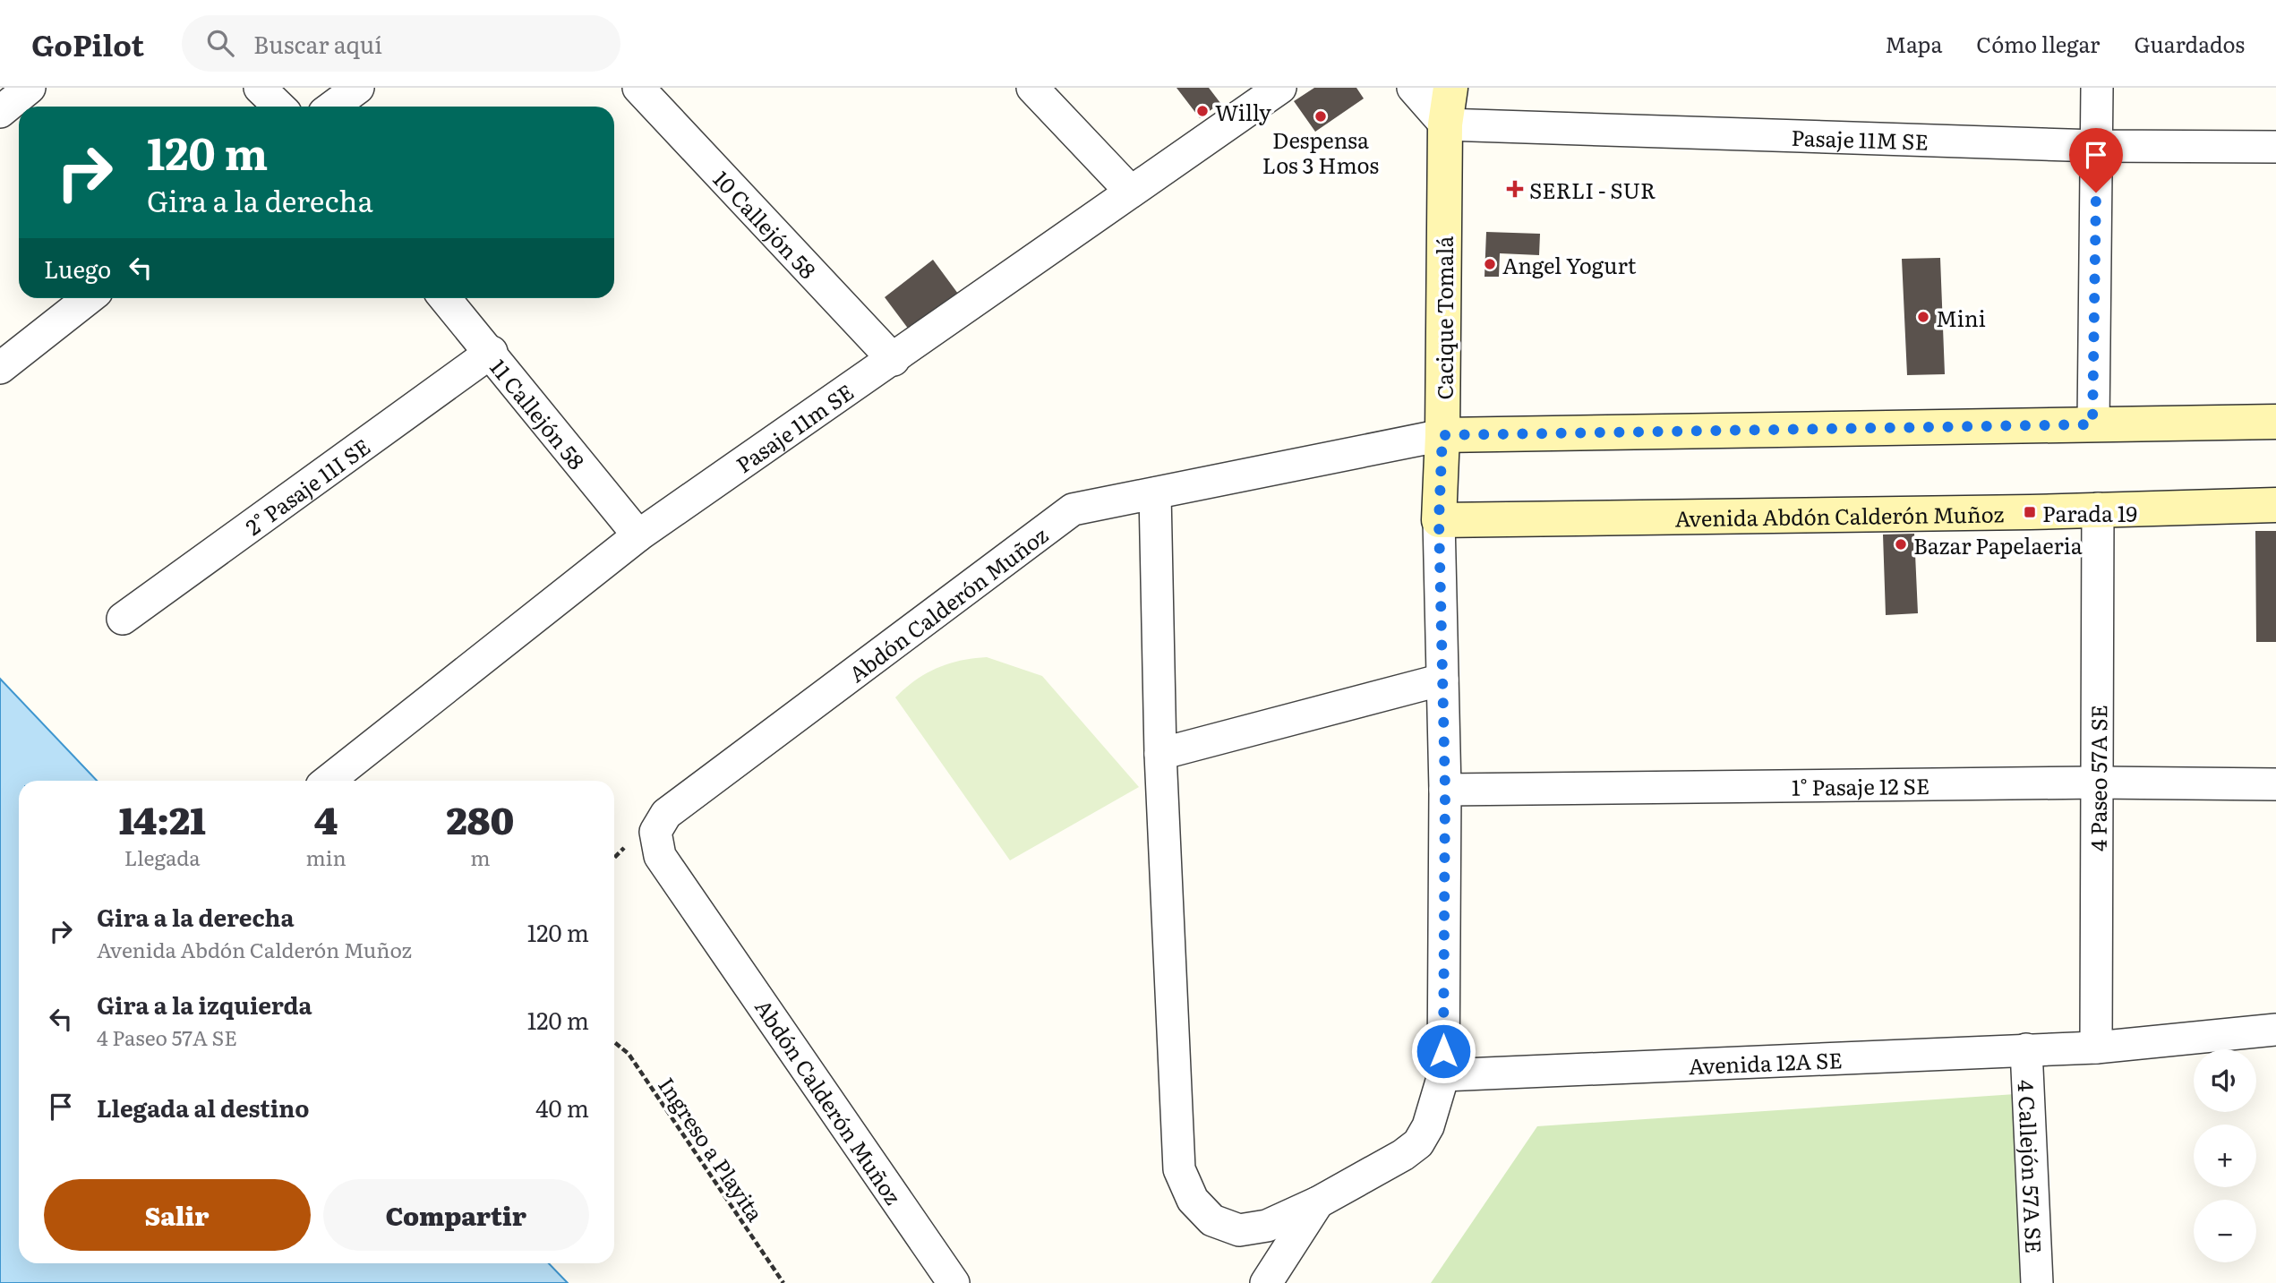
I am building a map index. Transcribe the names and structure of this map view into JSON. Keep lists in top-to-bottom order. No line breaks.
{"streets":{"street":["Pasaje 11M SE","10 Callejón 58","Cacique Tomalá","11 Callejón 58","Pasaje 11m SE","2° Pasaje 11I SE","Avenida Abdón Calderón Muñoz","Abdón Calderón Muñoz","4 Paseo 57A SE","1° Pasaje 12 SE","Avenida 12A SE","4 Callejón 57A SE"],"path":["Ingreso a Playita"]},"crossings":[["Pasaje 11M SE","Cacique Tomalá"],["10 Callejón 58","Pasaje 11m SE"],["Cacique Tomalá","Avenida Abdón Calderón Muñoz"],["Cacique Tomalá","1° Pasaje 12 SE"],["Cacique Tomalá","Avenida 12A SE"],["11 Callejón 58","Pasaje 11m SE"],["11 Callejón 58","2° Pasaje 11I SE"],["Avenida Abdón Calderón Muñoz","4 Paseo 57A SE"],["4 Paseo 57A SE","1° Pasaje 12 SE"],["4 Paseo 57A SE","Avenida 12A SE"],["Avenida 12A SE","4 Callejón 57A SE"]],"places":{"other":["Willy","Despensa Los 3 Hmos","Angel Yogurt","Mini","Bazar Papelaeria"],"health":["SERLI - SUR"],"transit":["Parada 19"]},"page":{"header":"GoPilot","search":"Buscar aquí","nav":["Mapa","Cómo llegar","Guardados"],"turn":["120 m","Gira a la derecha"],"then":"Luego","eta":["14:21","Llegada","4","min","280","m"],"list":[{"name":"Gira a la derecha","note":"Avenida Abdón Calderón Muñoz","value":"120 m"},{"name":"Gira a la izquierda","note":"4 Paseo 57A SE","value":"120 m"},{"name":"Llegada al destino","value":"40 m"}],"map_buttons":["+","−"],"buttons":["Salir","Compartir"]}}
